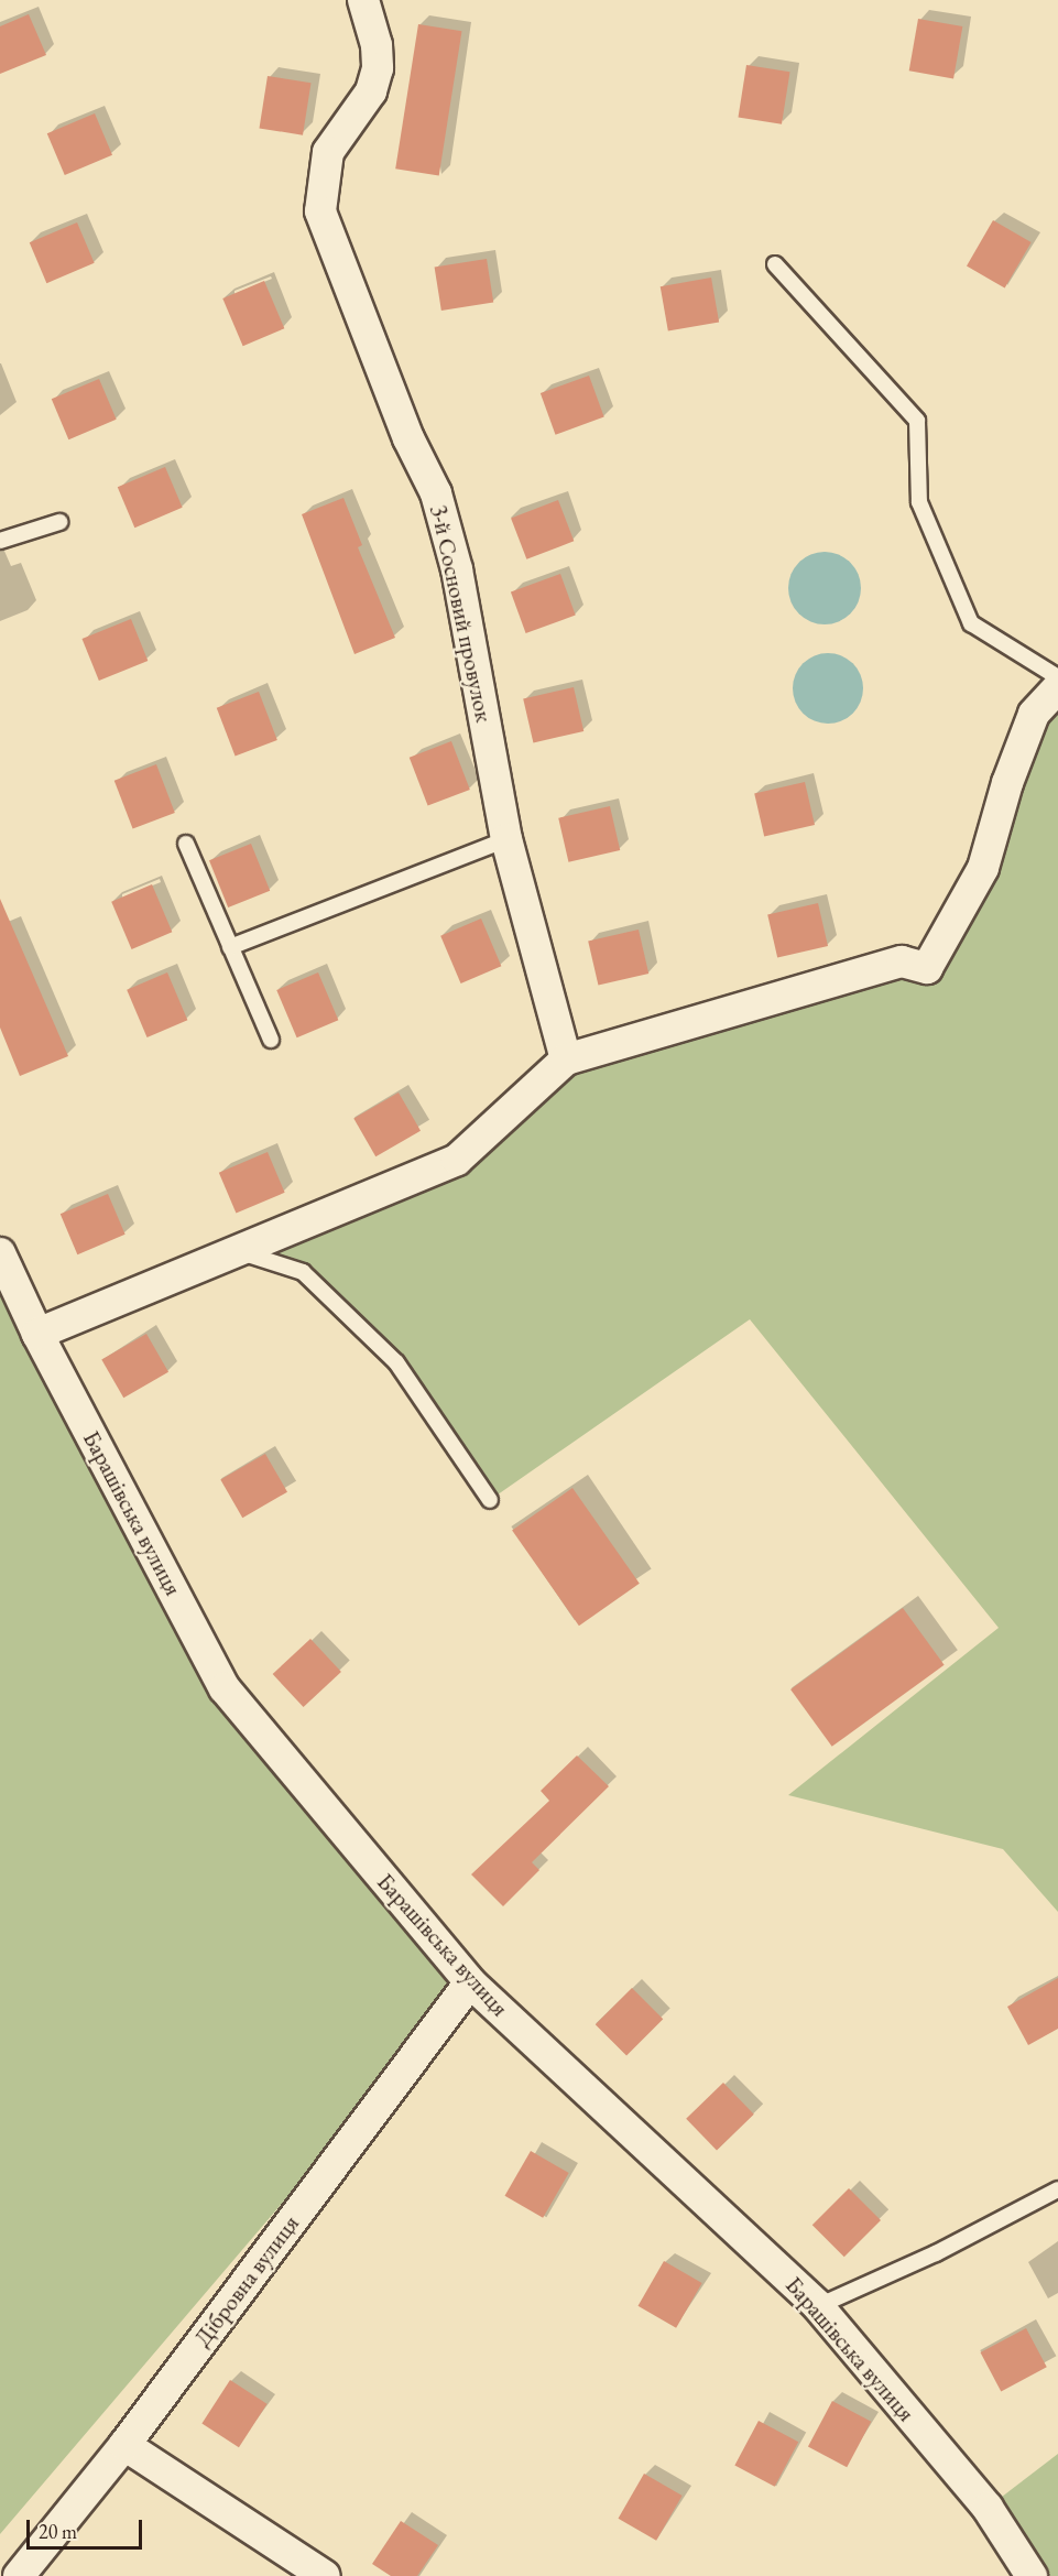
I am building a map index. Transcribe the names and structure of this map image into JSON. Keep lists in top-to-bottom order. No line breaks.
{"streets":{"street":["3-й Сосновий провулок","Барашівська вулиця","Дібровна вулиця"]},"crossings":[["Барашівська вулиця","Дібровна вулиця"]],"scale_bar":"20 m"}
